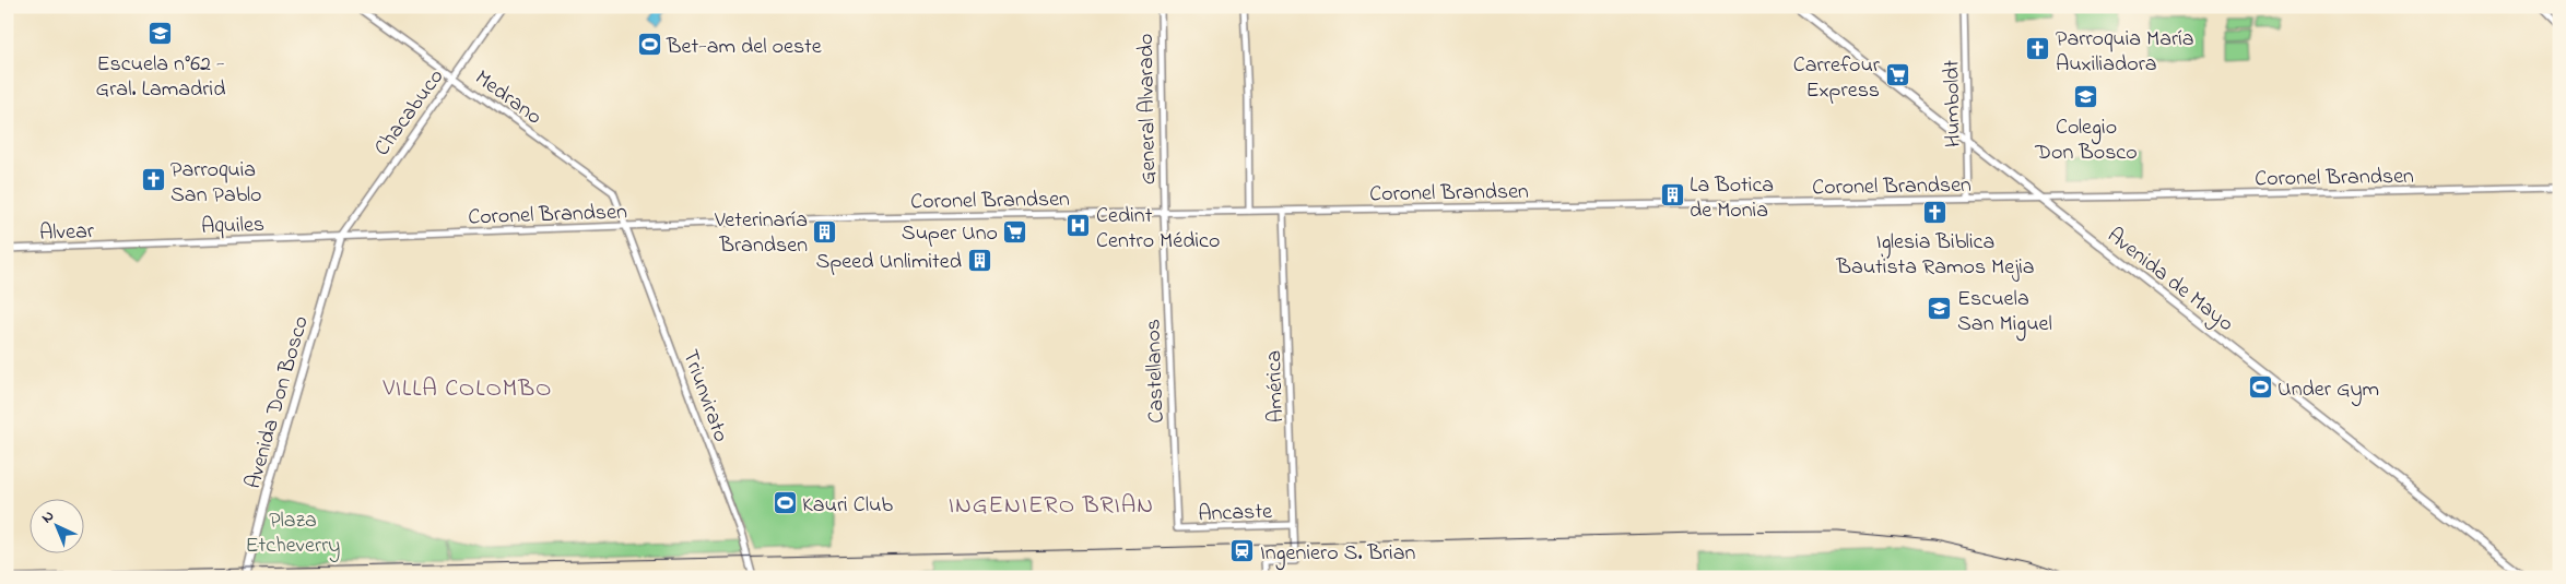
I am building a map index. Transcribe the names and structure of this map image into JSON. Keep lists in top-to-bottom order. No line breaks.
{"streets":{"main road":["Avenida de Mayo","Avenida Don Bosco"],"street":["Medrano","Humboldt","General Alvarado","Chacabuco","Coronel Brandsen","Aquiles","Alvear","Castellanos","América","Triunvirato","Ancaste"]},"crossings":[["Medrano","Chacabuco"],["Medrano","Coronel Brandsen"],["Medrano","Triunvirato"],["Humboldt","Coronel Brandsen"],["Humboldt","Avenida de Mayo"],["General Alvarado","Coronel Brandsen"],["General Alvarado","Castellanos"],["Chacabuco","Coronel Brandsen"],["Chacabuco","Aquiles"],["Chacabuco","Avenida Don Bosco"],["Coronel Brandsen","Aquiles"],["Coronel Brandsen","Avenida de Mayo"],["Coronel Brandsen","Castellanos"],["Coronel Brandsen","América"],["Coronel Brandsen","Triunvirato"],["Coronel Brandsen","Avenida Don Bosco"],["Aquiles","Alvear"],["Aquiles","Avenida Don Bosco"],["Castellanos","Ancaste"],["América","Ancaste"]],"districts":["VILLA COLOMBO","INGENIERO BRIAN"],"parks":["Plaza Etcheverry"],"places":{"school or university":["Escuela n°62 - Gral. Lamadrid","Colegio Don Bosco","Escuela San Miguel"],"sports":["Bet-am del oeste","Under Gym","Kauri Club"],"church":["Parroquia María Auxiliadora","Parroquia San Pablo","Iglesia Biblica Bautista Ramos Mejia"],"supermarket":["Carrefour Express","Super Uno"],"building":["La Botica de Monia","Veterinaría Brandsen","Speed Unlimited"],"hospital":["Cedint Centro Médico"],"station":["Ingeniero S. Brian"]},"north":"top left"}
